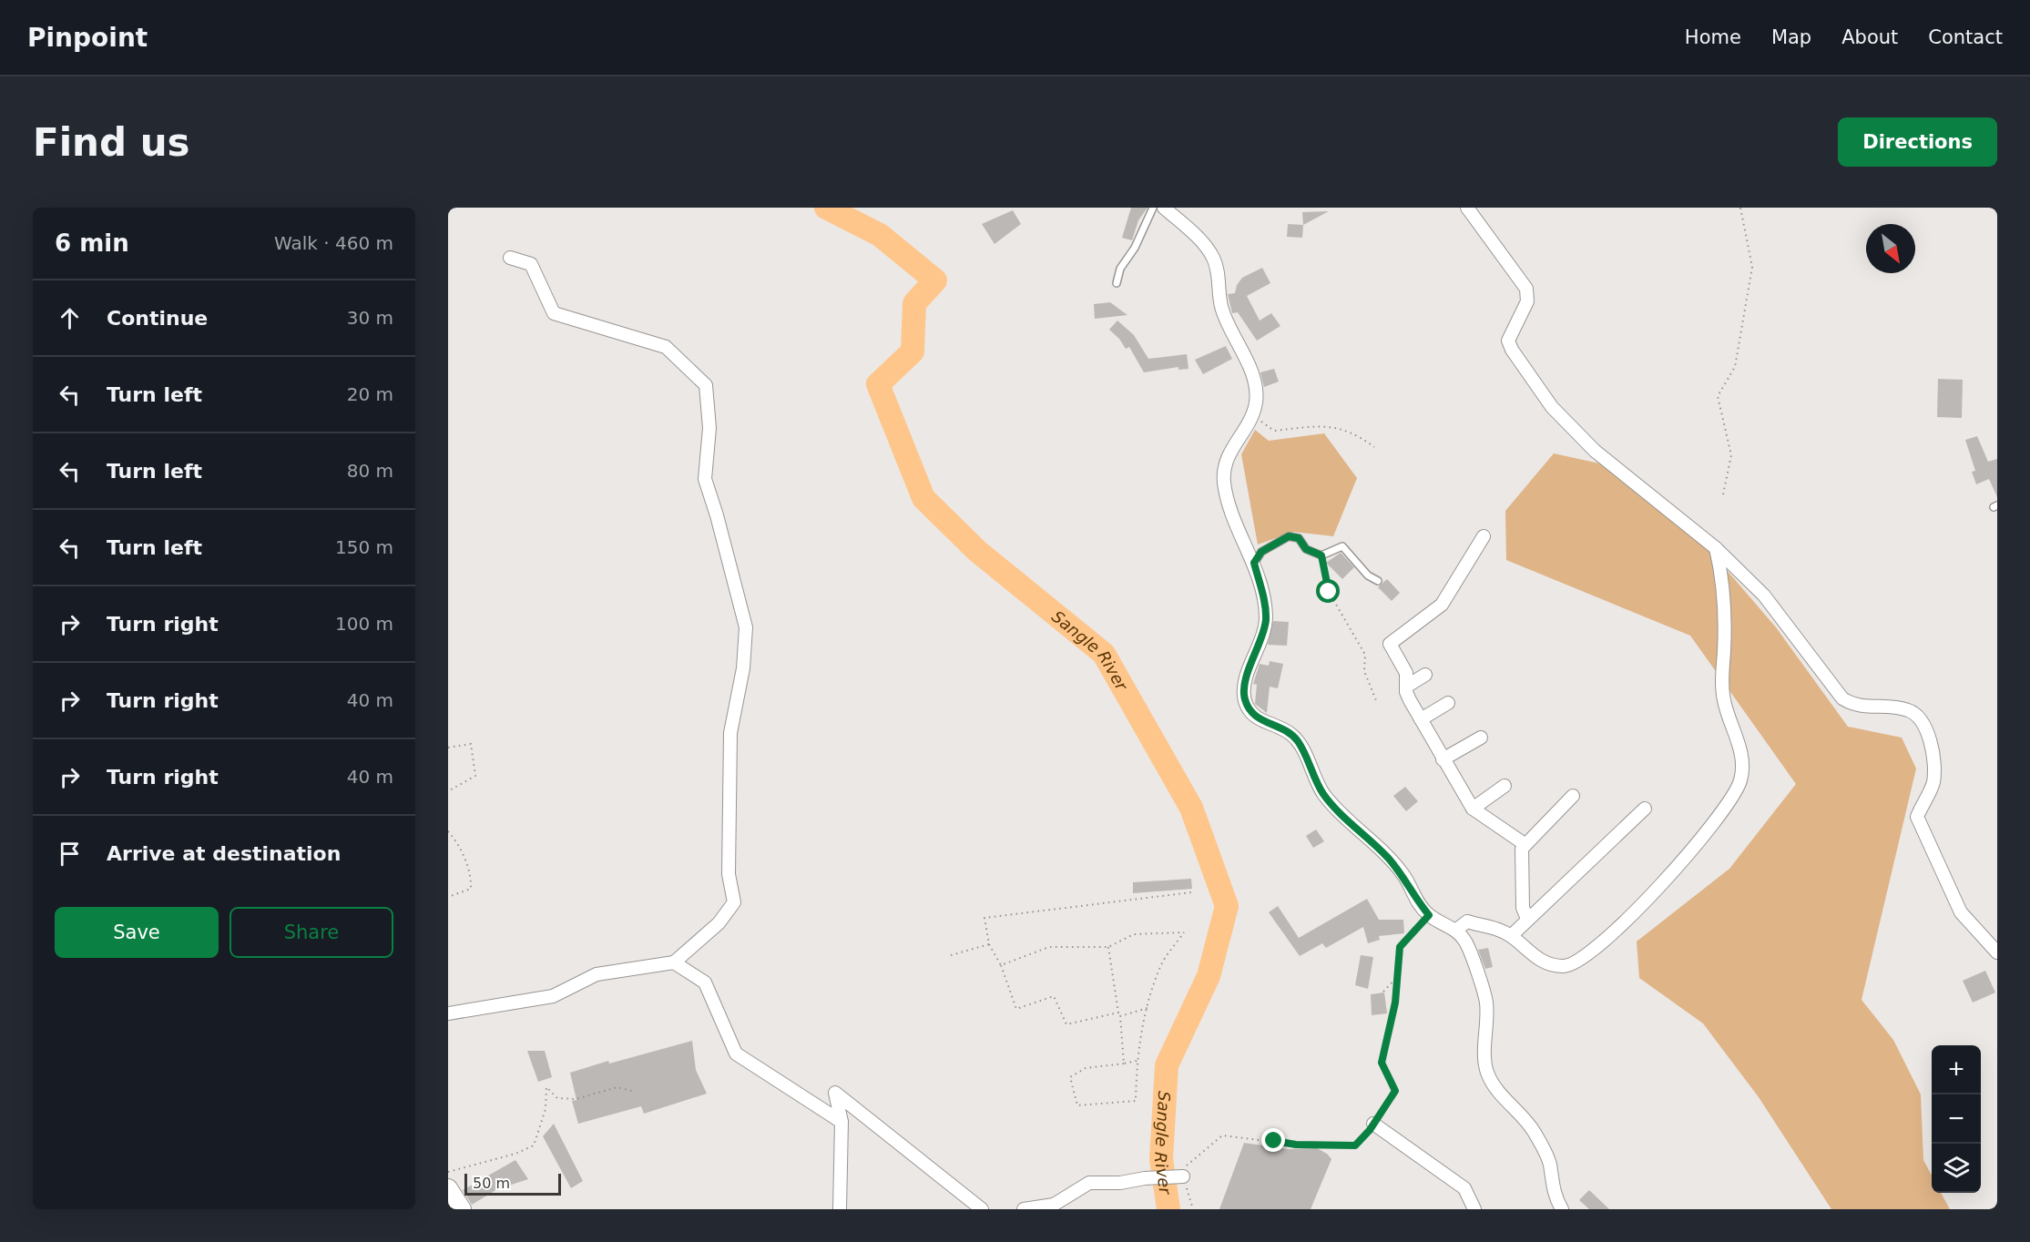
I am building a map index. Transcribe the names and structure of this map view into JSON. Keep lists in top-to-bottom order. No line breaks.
{"water":["Sangle River"],"scale_bar":"50 m","north":"bottom right","page":{"header":"Pinpoint","nav":["Home","Map","About","Contact"],"buttons":["Directions",["Save","Share"]],"title":"Find us","heading":["6 min","Walk · 460 m"],"list":[["Continue","30 m"],["Turn left","20 m"],["Turn left","80 m"],["Turn left","150 m"],["Turn right","100 m"],["Turn right","40 m"],["Turn right","40 m"],"Arrive at destination"],"map_buttons":["+","−"],"scale":"50 m"}}
